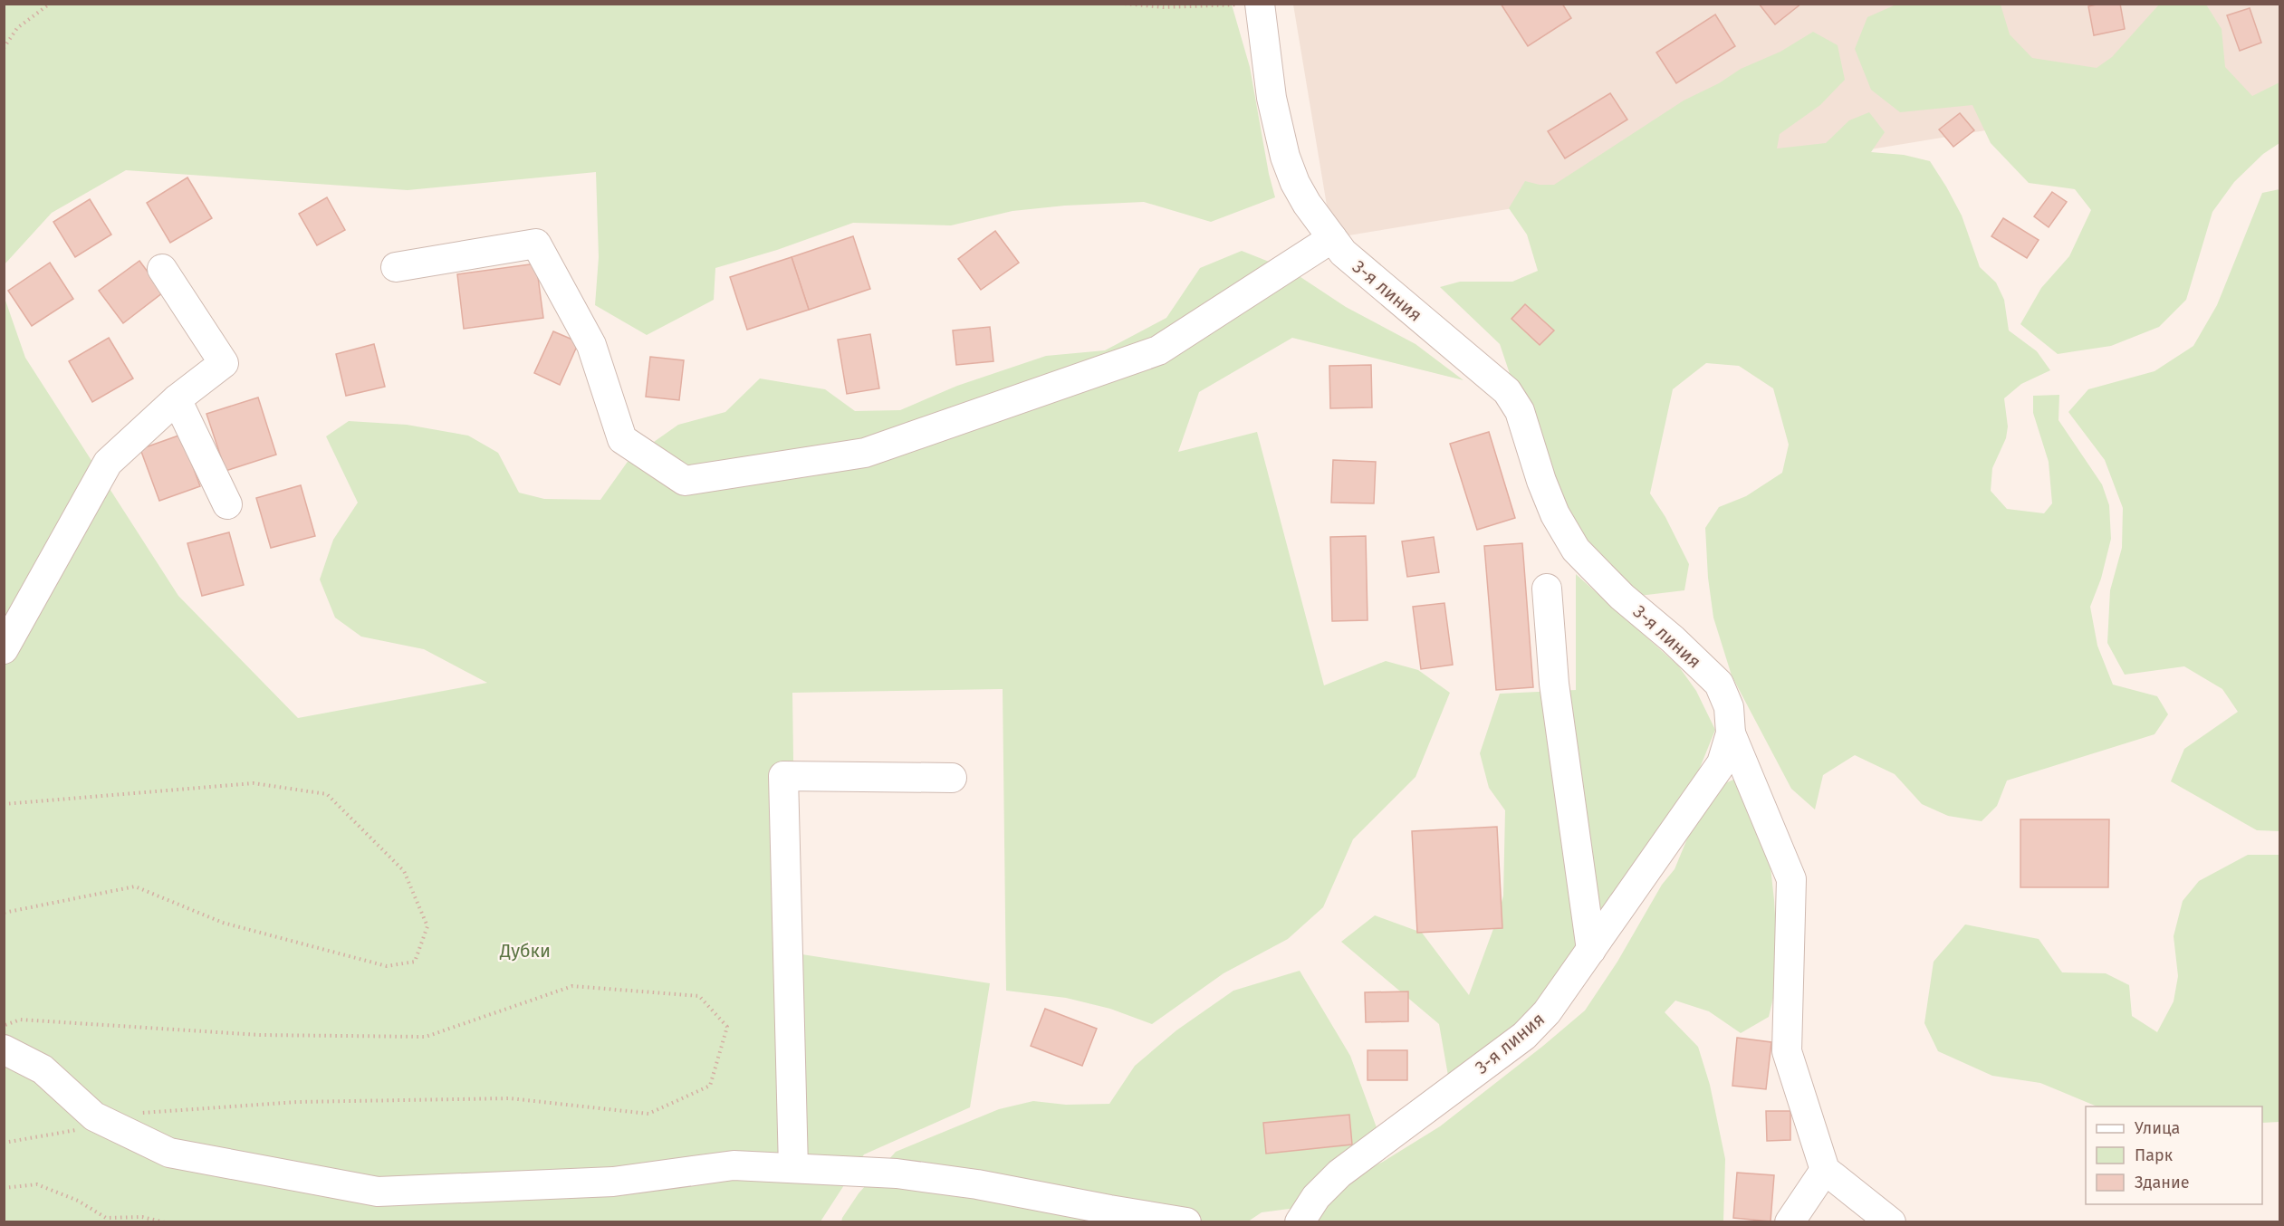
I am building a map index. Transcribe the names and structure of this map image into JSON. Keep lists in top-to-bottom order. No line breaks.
{"streets":{"street":["3-я линия"]},"parks":["Дубки"],"legend":["Улица","Парк","Здание"]}
